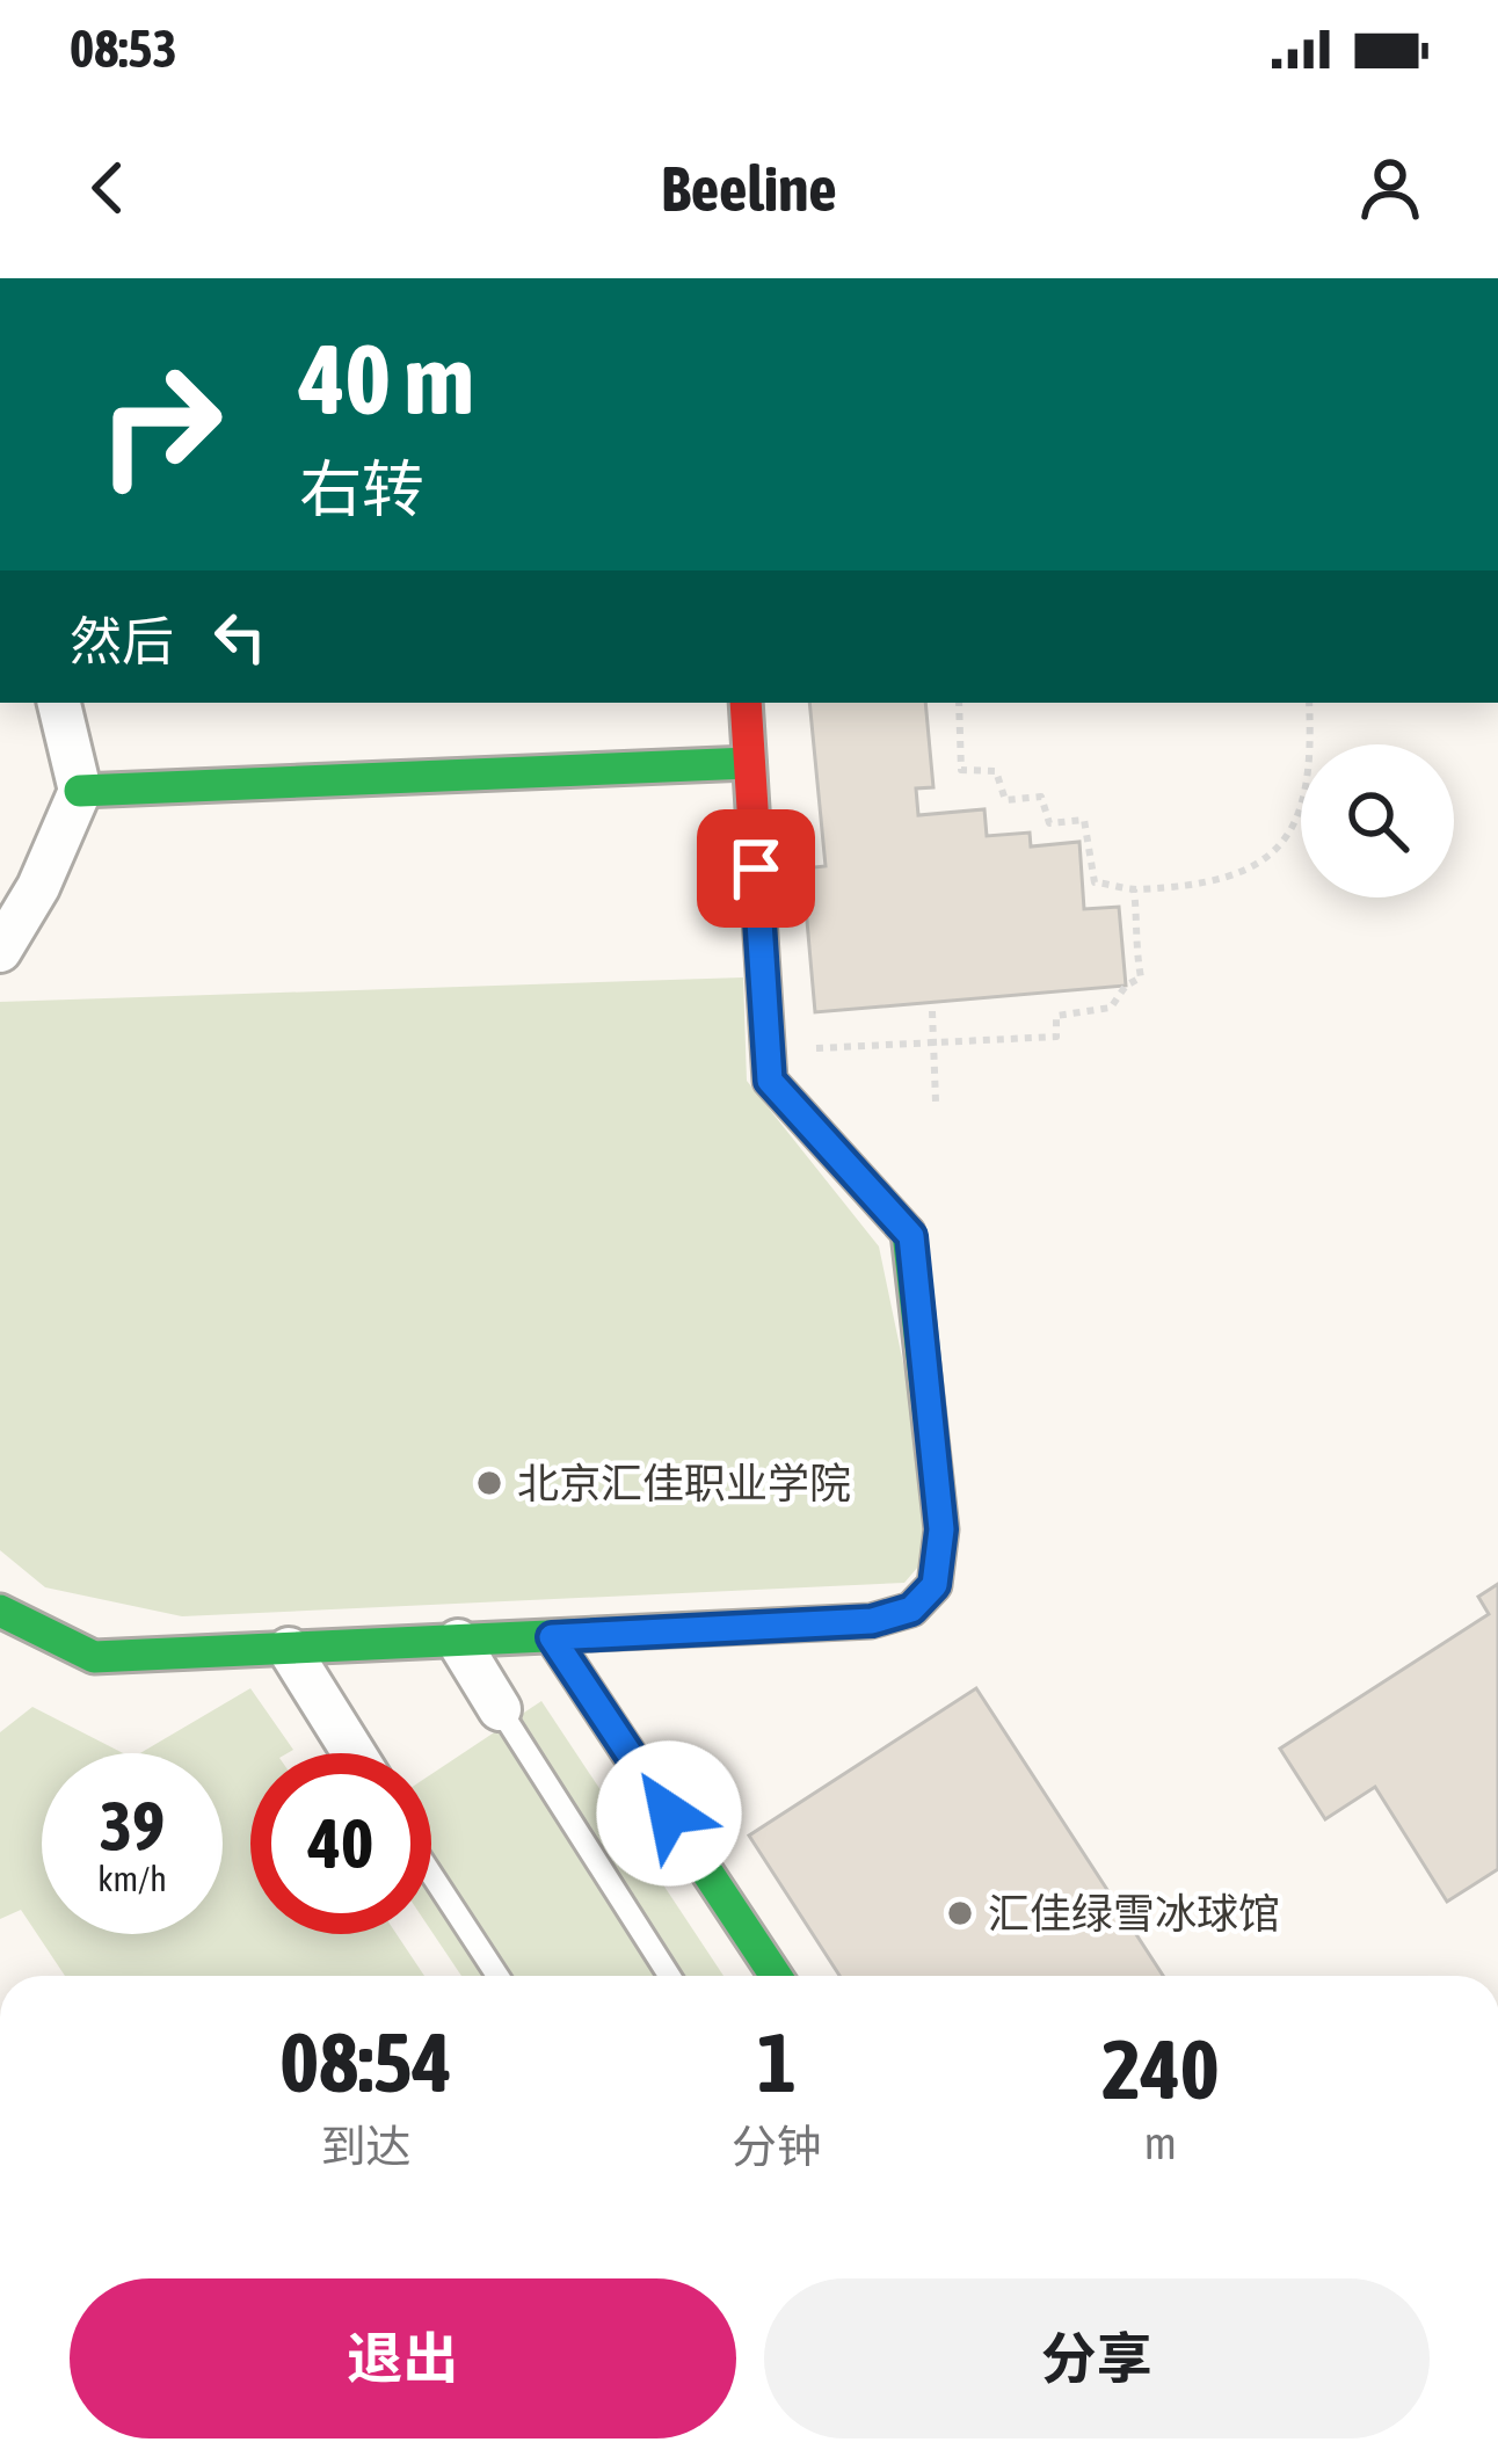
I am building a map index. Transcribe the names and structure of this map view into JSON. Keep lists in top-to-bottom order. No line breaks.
{"places":["北京汇佳职业学院","汇佳绿雪冰球馆"],"page":{"status":"08:53","header":"Beeline","turn":["40 m","右转"],"then":"然后","speed":"39 km/h","limit":"40","eta":["08:54","到达","1","分钟","240","m"],"buttons":["退出","分享"]}}
